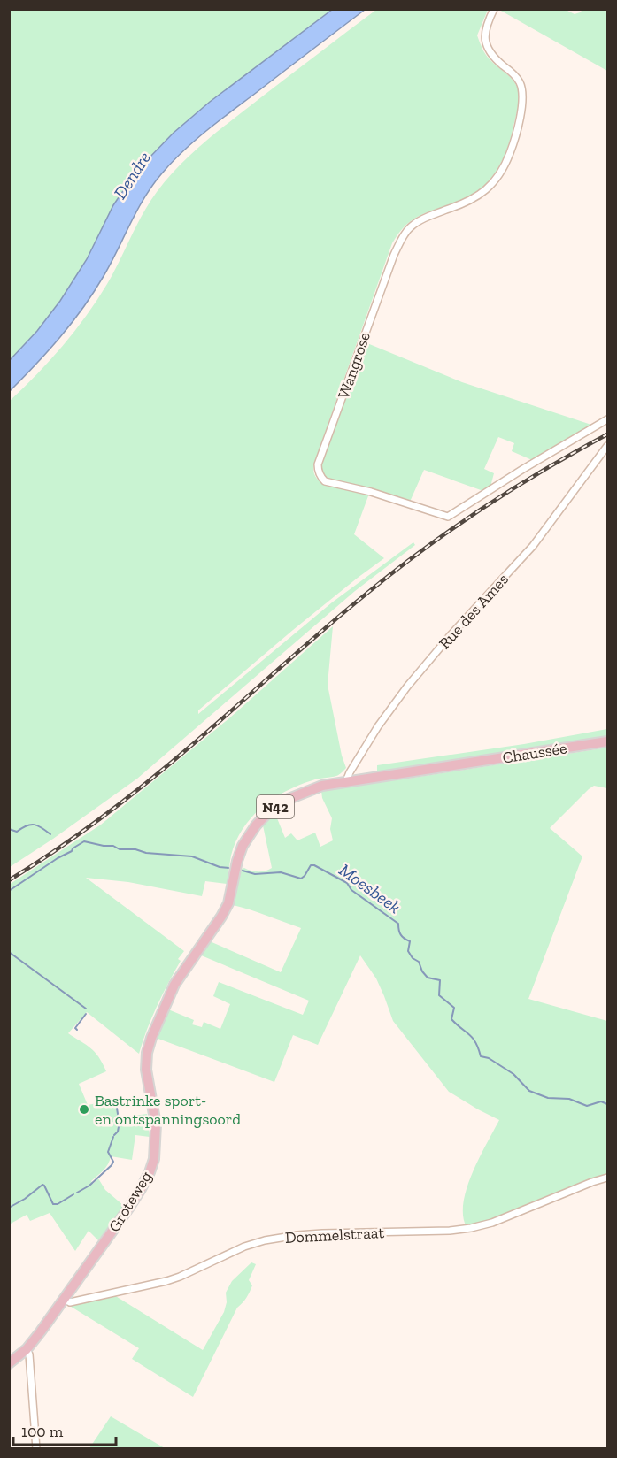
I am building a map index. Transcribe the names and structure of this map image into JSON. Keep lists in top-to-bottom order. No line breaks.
{"streets":{"main road":["Chaussée","N42","Groteweg"],"street":["Wangrose","Rue des Ames","Dommelstraat"]},"crossings":[["Rue des Ames","Chaussée"],["Rue des Ames","Groteweg"],["Chaussée","Groteweg"],["Groteweg","Dommelstraat"]],"water":["Dendre","Moesbeek"],"places":["Bastrinke sport- en ontspanningsoord"],"scale_bar":"100 m"}
